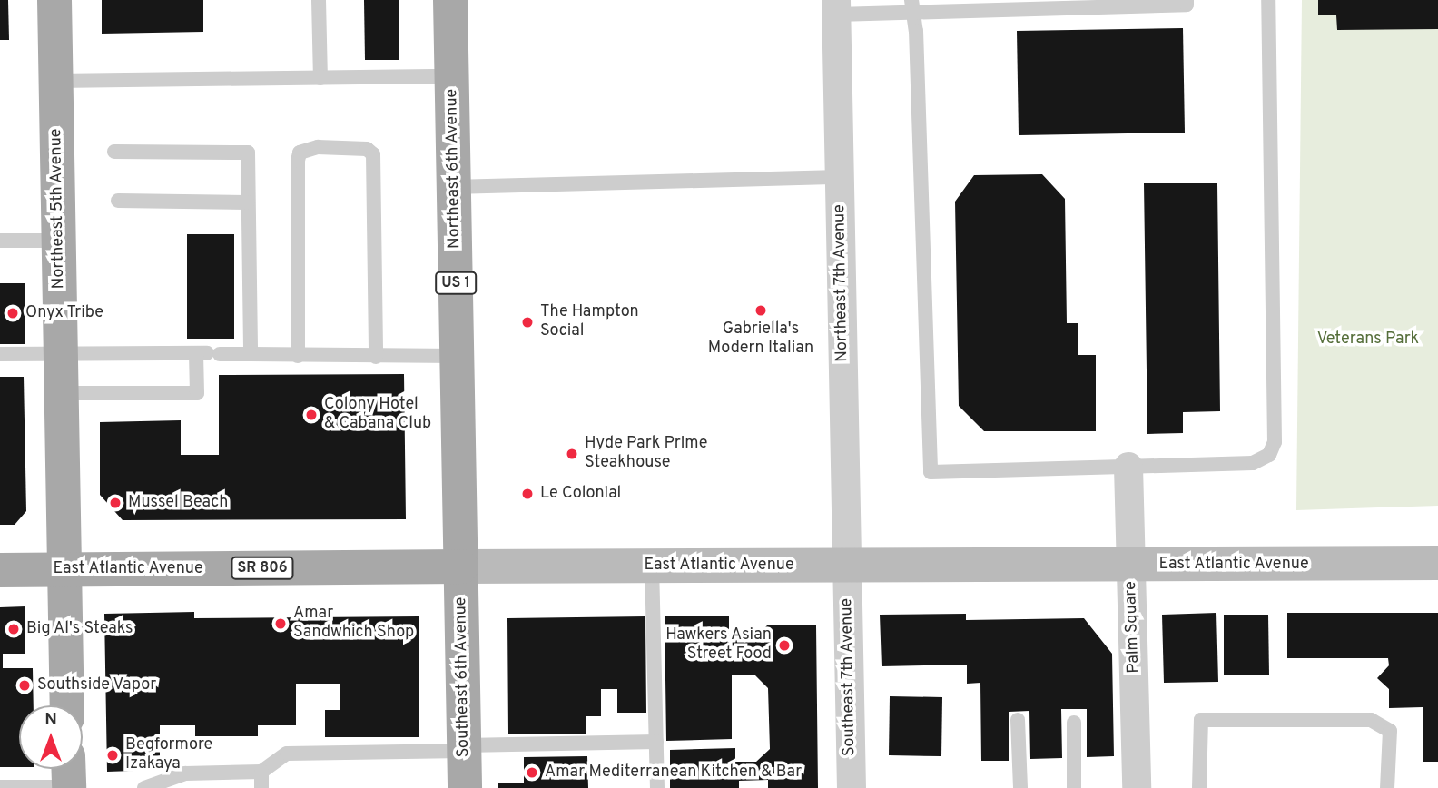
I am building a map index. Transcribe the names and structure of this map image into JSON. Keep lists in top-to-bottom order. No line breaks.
{"streets":{"main road":["Northeast 6th Avenue","Northeast 5th Avenue","US 1","East Atlantic Avenue","SR 806","Southeast 6th Avenue"],"street":["Northeast 7th Avenue","Palm Square","Southeast 7th Avenue"]},"crossings":[["Northeast 6th Avenue","East Atlantic Avenue"],["Northeast 6th Avenue","Southeast 6th Avenue"],["Northeast 5th Avenue","East Atlantic Avenue"],["Northeast 7th Avenue","East Atlantic Avenue"],["Northeast 7th Avenue","Southeast 7th Avenue"],["East Atlantic Avenue","Palm Square"],["East Atlantic Avenue","Southeast 6th Avenue"],["East Atlantic Avenue","Southeast 7th Avenue"]],"parks":["Veterans Park"],"places":["Gabriella's Modern Italian","Onyx Tribe","The Hampton Social","Colony Hotel & Cabana Club","Hyde Park Prime Steakhouse","Le Colonial","Mussel Beach","Amar Sandwhich Shop","Big Al's Steaks","Hawkers Asian Street Food","Southside Vapor","Begformore Izakaya","Amar Mediterranean Kitchen & Bar"],"north":"top"}
